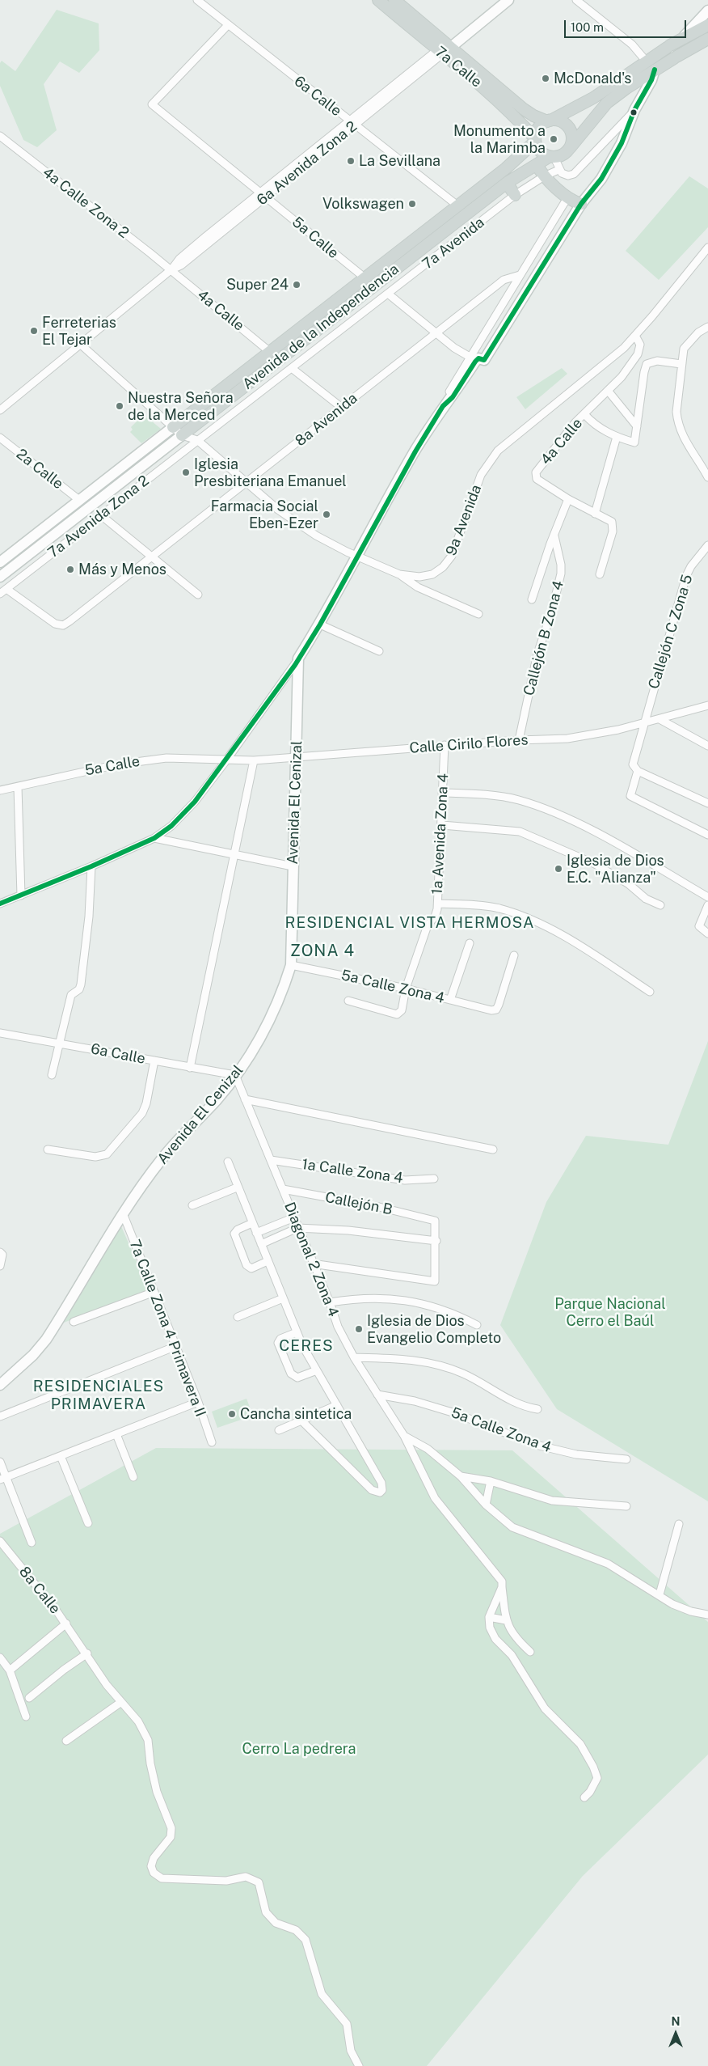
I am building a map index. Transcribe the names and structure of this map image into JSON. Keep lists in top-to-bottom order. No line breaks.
{"streets":{"main road":["7a Calle","Avenida de la Independencia"],"street":["6a Calle","6a Avenida Zona 2","4a Calle Zona 2","5a Calle","7a Avenida","4a Calle","8a Avenida","2a Calle","7a Avenida Zona 2","9a Avenida","Callejón C Zona 5","Callejón B Zona 4","Calle Cirilo Flores","Avenida El Cenizal","1a Avenida Zona 4","5a Calle Zona 4","1a Calle Zona 4","Callejón B","Diagonal 2 Zona 4","7a Calle Zona 4 Primavera II","8a Calle"]},"crossings":[["7a Calle","6a Avenida Zona 2"],["7a Calle","Avenida de la Independencia"],["6a Calle","6a Avenida Zona 2"],["6a Calle","5a Calle"],["6a Calle","Avenida de la Independencia"],["6a Calle","Avenida El Cenizal"],["6a Calle","Diagonal 2 Zona 4"],["6a Avenida Zona 2","4a Calle Zona 2"],["6a Avenida Zona 2","5a Calle"],["6a Avenida Zona 2","4a Calle"],["4a Calle Zona 2","4a Calle"],["5a Calle","Avenida de la Independencia"],["5a Calle","Calle Cirilo Flores"],["7a Avenida","7a Avenida Zona 2"],["7a Avenida","9a Avenida"],["4a Calle","Avenida de la Independencia"],["4a Calle","9a Avenida"],["Avenida de la Independencia","2a Calle"],["Avenida de la Independencia","9a Avenida"],["8a Avenida","7a Avenida Zona 2"],["8a Avenida","9a Avenida"],["7a Avenida Zona 2","9a Avenida"],["Callejón C Zona 5","Calle Cirilo Flores"],["Callejón B Zona 4","Calle Cirilo Flores"],["Calle Cirilo Flores","Avenida El Cenizal"],["Calle Cirilo Flores","1a Avenida Zona 4"],["Avenida El Cenizal","5a Calle Zona 4"],["Avenida El Cenizal","Diagonal 2 Zona 4"],["Avenida El Cenizal","7a Calle Zona 4 Primavera II"],["1a Avenida Zona 4","5a Calle Zona 4"],["5a Calle Zona 4","Diagonal 2 Zona 4"],["1a Calle Zona 4","Diagonal 2 Zona 4"],["Callejón B","Diagonal 2 Zona 4"]],"districts":["RESIDENCIAL VISTA HERMOSA","ZONA 4","CERES","RESIDENCIALES PRIMAVERA"],"parks":["Parque Nacional Cerro el Baúl","Cerro La pedrera"],"places":["McDonald's","Monumento a la Marimba","La Sevillana","Volkswagen","Super 24","Ferreterias El Tejar","Nuestra Señora de la Merced","Iglesia Presbiteriana Emanuel","Farmacia Social Eben-Ezer","Más y Menos","Iglesia de Dios E.C. \"Alianza\"","Iglesia de Dios Evangelio Completo","Cancha sintetica"],"scale_bar":"100 m","north":"top"}
